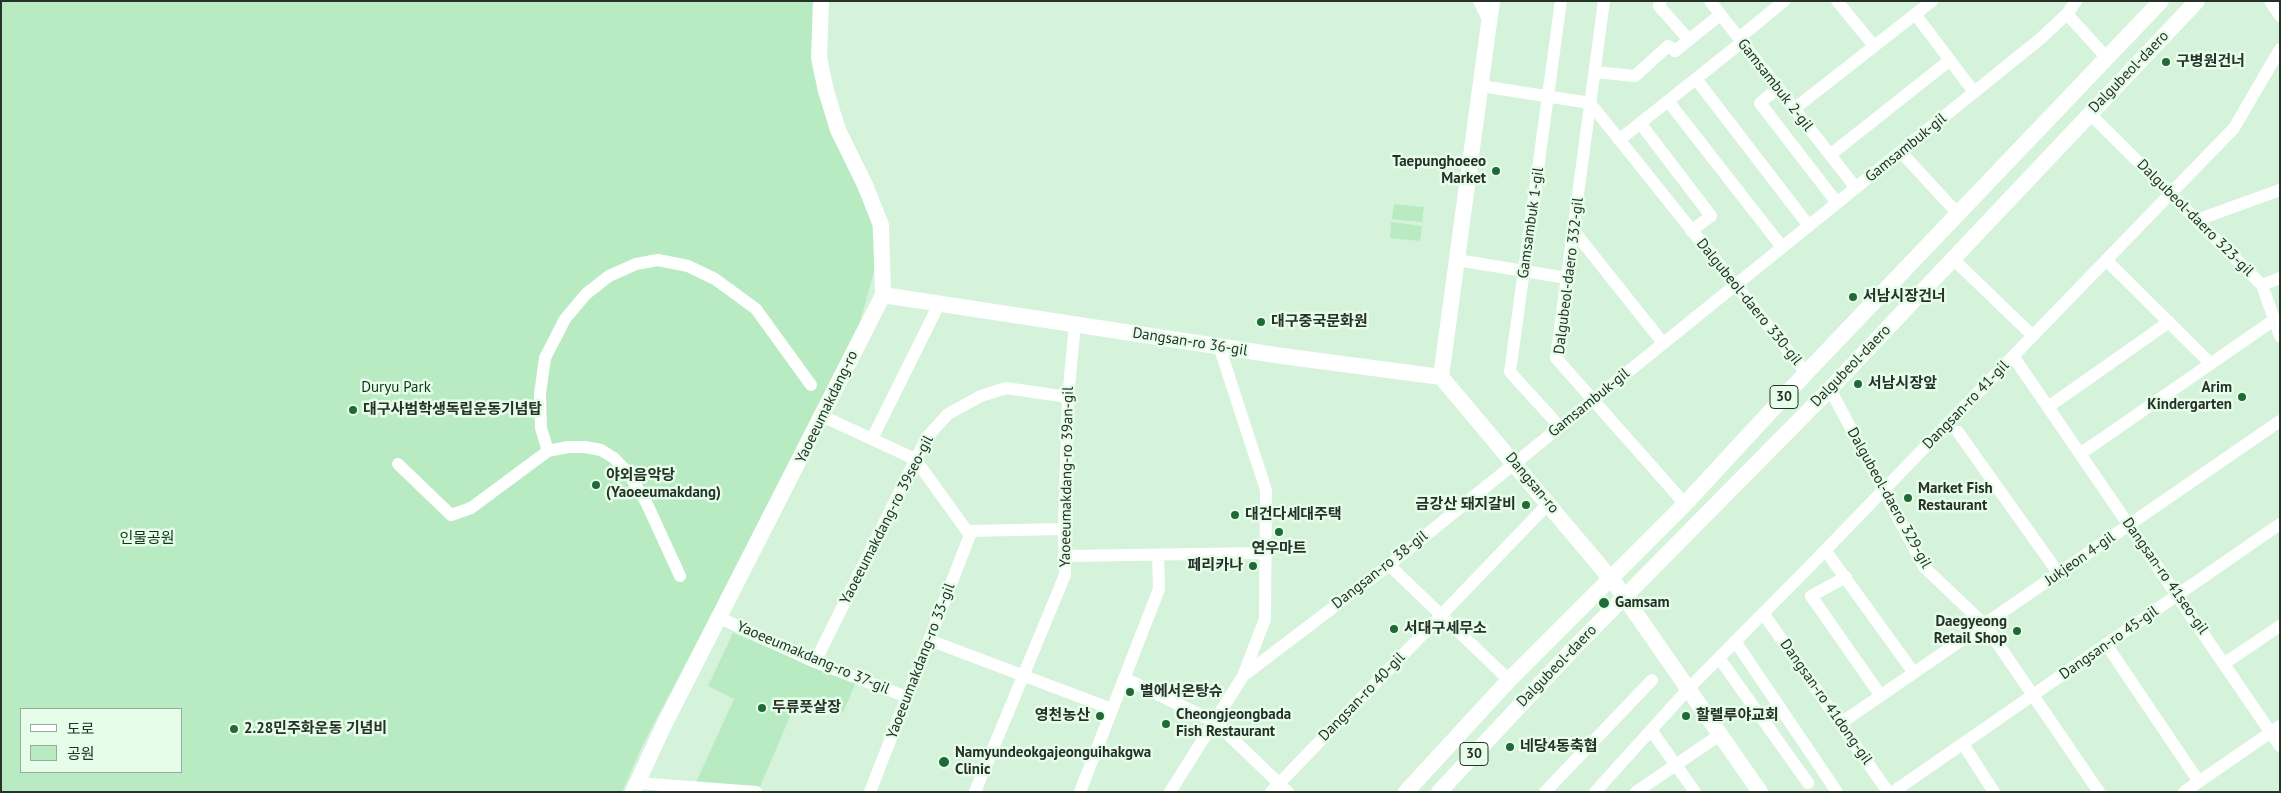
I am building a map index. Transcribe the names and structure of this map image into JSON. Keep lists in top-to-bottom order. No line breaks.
{"streets":{"main road":["Dalgubeol-daero","Dangsan-ro 36-gil","30","Yaoeeumakdang-ro","Dangsan-ro"],"street":["Gamsambuk 2-gil","Gamsambuk-gil","Dalgubeol-daero 323-gil","Gamsambuk 1-gil","Dalgubeol-daero 332-gil","Dalgubeol-daero 330-gil","Dangsan-ro 41-gil","Yaoeeumakdang-ro 39an-gil","Dalgubeol-daero 329-gil","Yaoeeumakdang-ro 39seo-gil","Jukjeon 4-gil","Dangsan-ro 38-gil","Dangsan-ro 41seo-gil","Dangsan-ro 45-gil","Yaoeeumakdang-ro 37-gil","Yaoeeumakdang-ro 33-gil","Dangsan-ro 40-gil","Dangsan-ro 41dong-gil"]},"crossings":[["Dalgubeol-daero","Dalgubeol-daero 323-gil"],["Dalgubeol-daero","Dalgubeol-daero 332-gil"],["Dalgubeol-daero","Dalgubeol-daero 330-gil"],["Dalgubeol-daero","Dangsan-ro"],["Dalgubeol-daero","Dalgubeol-daero 329-gil"],["Gamsambuk 2-gil","Gamsambuk-gil"],["Gamsambuk-gil","Gamsambuk 1-gil"],["Gamsambuk-gil","Dalgubeol-daero 332-gil"],["Gamsambuk-gil","Dalgubeol-daero 330-gil"],["Gamsambuk-gil","Dangsan-ro"],["Gamsambuk-gil","Dangsan-ro 38-gil"],["Dalgubeol-daero 323-gil","Dangsan-ro 41-gil"],["Dangsan-ro 36-gil","Yaoeeumakdang-ro"],["Dangsan-ro 36-gil","Yaoeeumakdang-ro 39an-gil"],["Dangsan-ro 36-gil","Dangsan-ro"],["Dangsan-ro 41-gil","Dangsan-ro"],["Dangsan-ro 41-gil","Dalgubeol-daero 329-gil"],["Dangsan-ro 41-gil","Jukjeon 4-gil"],["Dangsan-ro 41-gil","Dangsan-ro 41seo-gil"],["Dangsan-ro 41-gil","Dangsan-ro 41dong-gil"],["Yaoeeumakdang-ro","Yaoeeumakdang-ro 37-gil"],["Yaoeeumakdang-ro 39an-gil","Yaoeeumakdang-ro 39seo-gil"],["Yaoeeumakdang-ro 39an-gil","Yaoeeumakdang-ro 33-gil"],["Dangsan-ro","Dangsan-ro 38-gil"],["Dangsan-ro","Dangsan-ro 40-gil"],["Dalgubeol-daero 329-gil","Jukjeon 4-gil"],["Dalgubeol-daero 329-gil","Dangsan-ro 45-gil"],["Yaoeeumakdang-ro 39seo-gil","Yaoeeumakdang-ro 37-gil"],["Yaoeeumakdang-ro 39seo-gil","Yaoeeumakdang-ro 33-gil"],["Jukjeon 4-gil","Dangsan-ro 41seo-gil"],["Jukjeon 4-gil","Dangsan-ro 41dong-gil"],["Dangsan-ro 41seo-gil","Dangsan-ro 45-gil"],["Yaoeeumakdang-ro 37-gil","Yaoeeumakdang-ro 33-gil"]],"parks":["Duryu Park","인물공원"],"places":["구병원건너","Taepunghoeeo Market","서남시장건너","대구중국문화원","서남시장앞","Arim Kindergarten","대구사범학생독립운동기념탑","야외음악당 (Yaoeeumakdang)","Market Fish Restaurant","금강산 돼지갈비","대건다세대주택","연우마트","페리카나","Gamsam","서대구세무소","Daegyeong Retail Shop","별에서온탕슈","두류풋살장","영천농산","할렐루야교회","Cheongjeongbada Fish Restaurant","2.28민주화운동 기념비","네당4동축협","Namyundeokgajeonguihakgwa Clinic"],"legend":["도로","공원"]}
